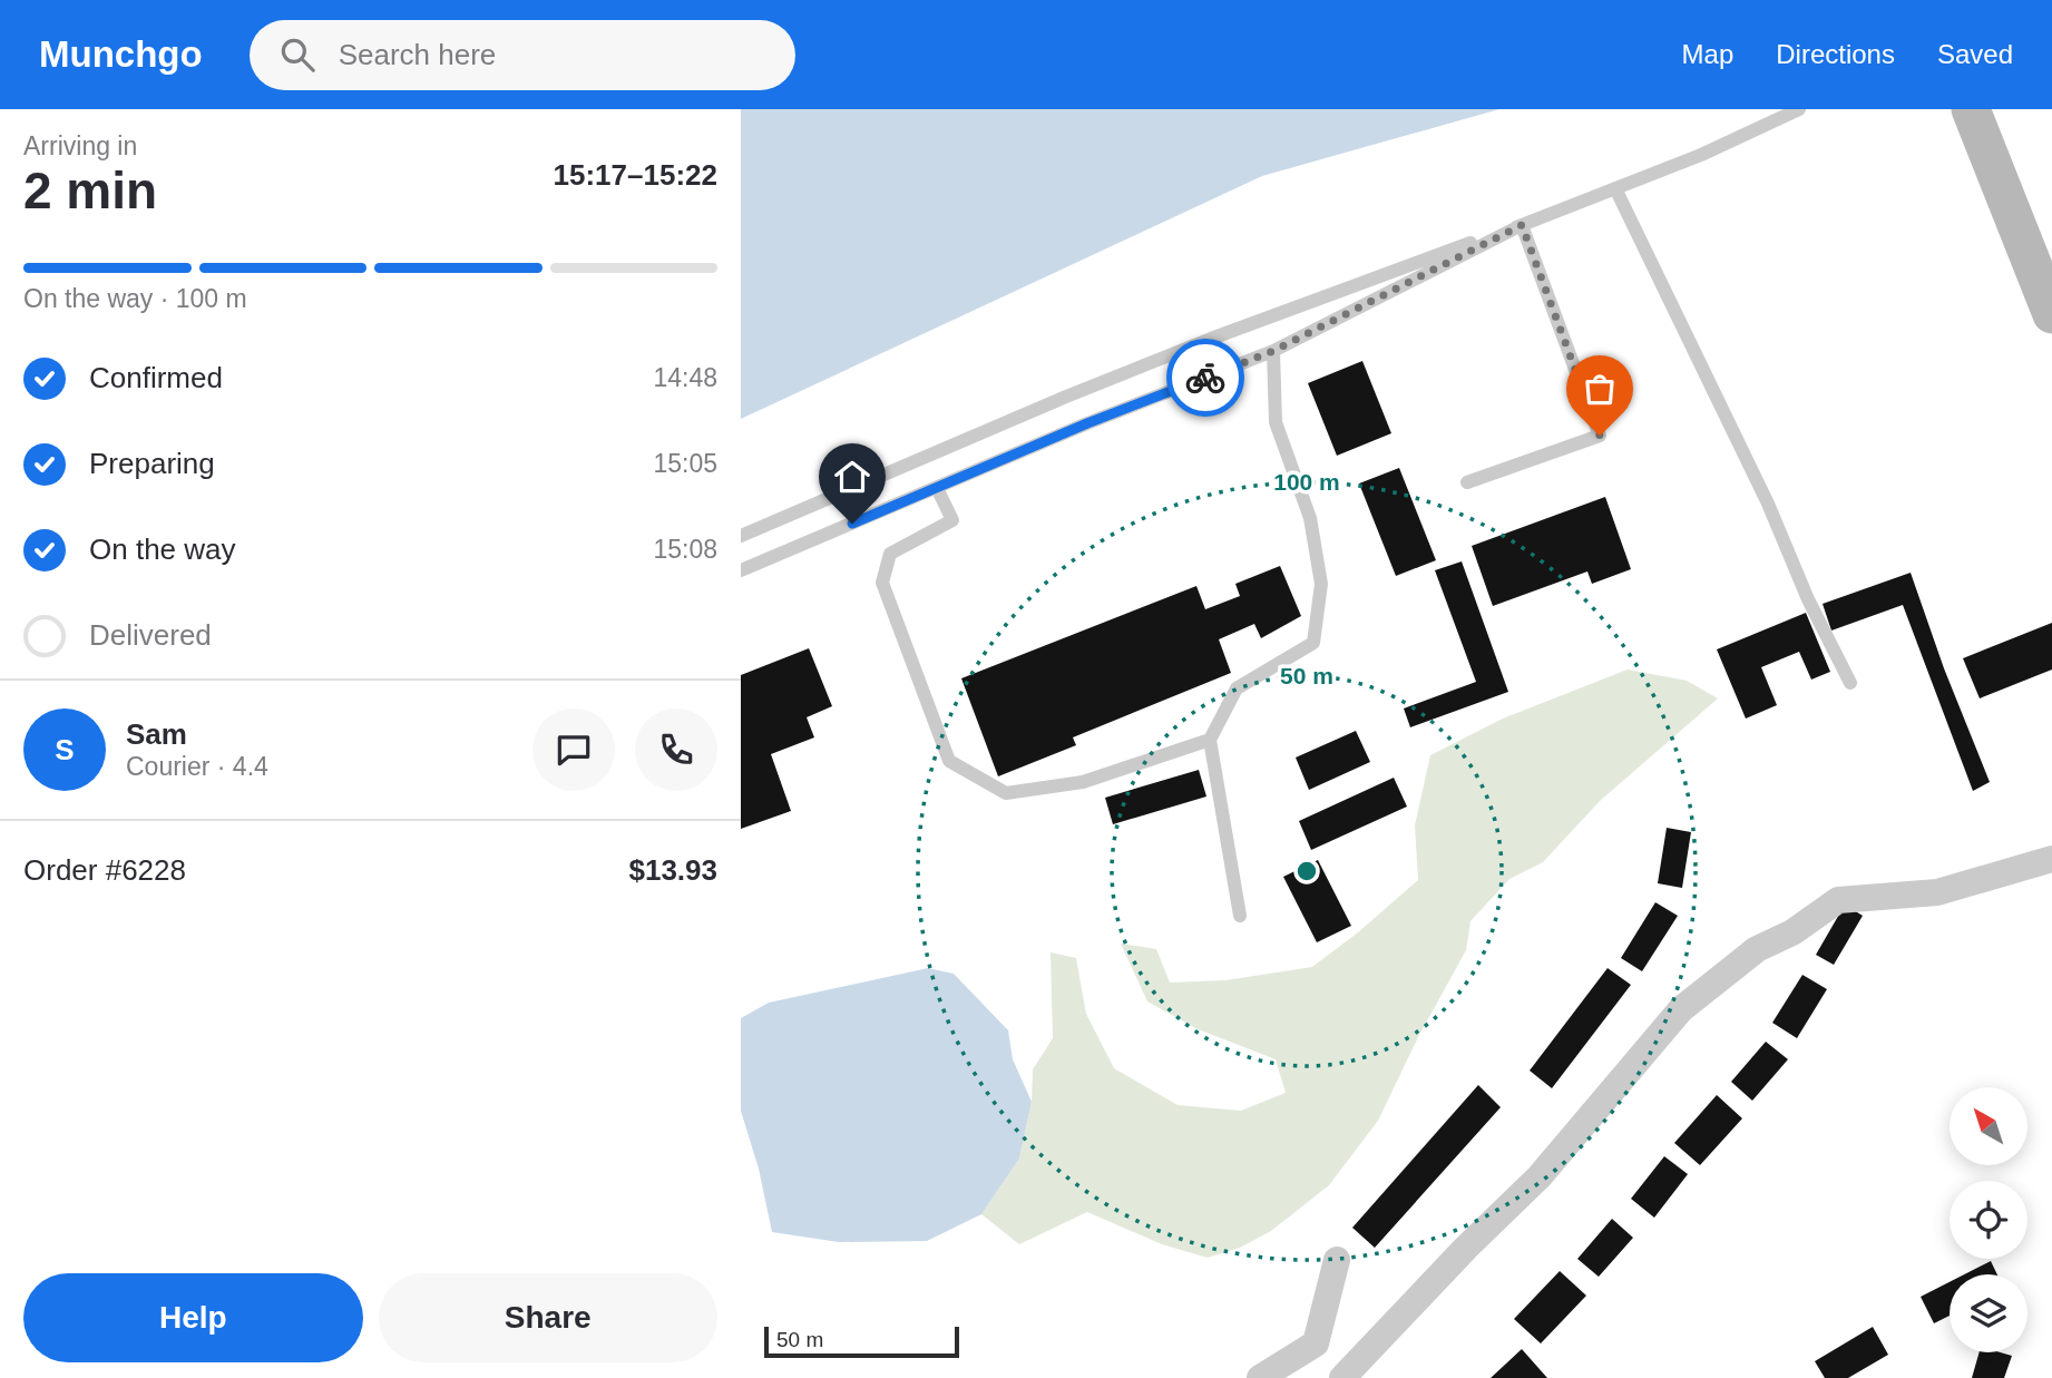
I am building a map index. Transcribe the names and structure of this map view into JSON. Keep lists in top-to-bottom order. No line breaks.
{"scale_bar":"50 m","north":"top left","page":{"header":"Munchgo","search":"Search here","nav":["Map","Directions","Saved"],"heading":["2 min","Arriving in","15:17–15:22"],"panel":["Sam","Courier · 4.4","Order #6228","$13.93"],"bar":"On the way · 100 m","list":[["Confirmed","14:48"],["Preparing","15:05"],["On the way","15:08"],"Delivered"],"round":"S","buttons":["Help","Share"],"scale":"50 m"},"rings":["100 m","50 m"]}
